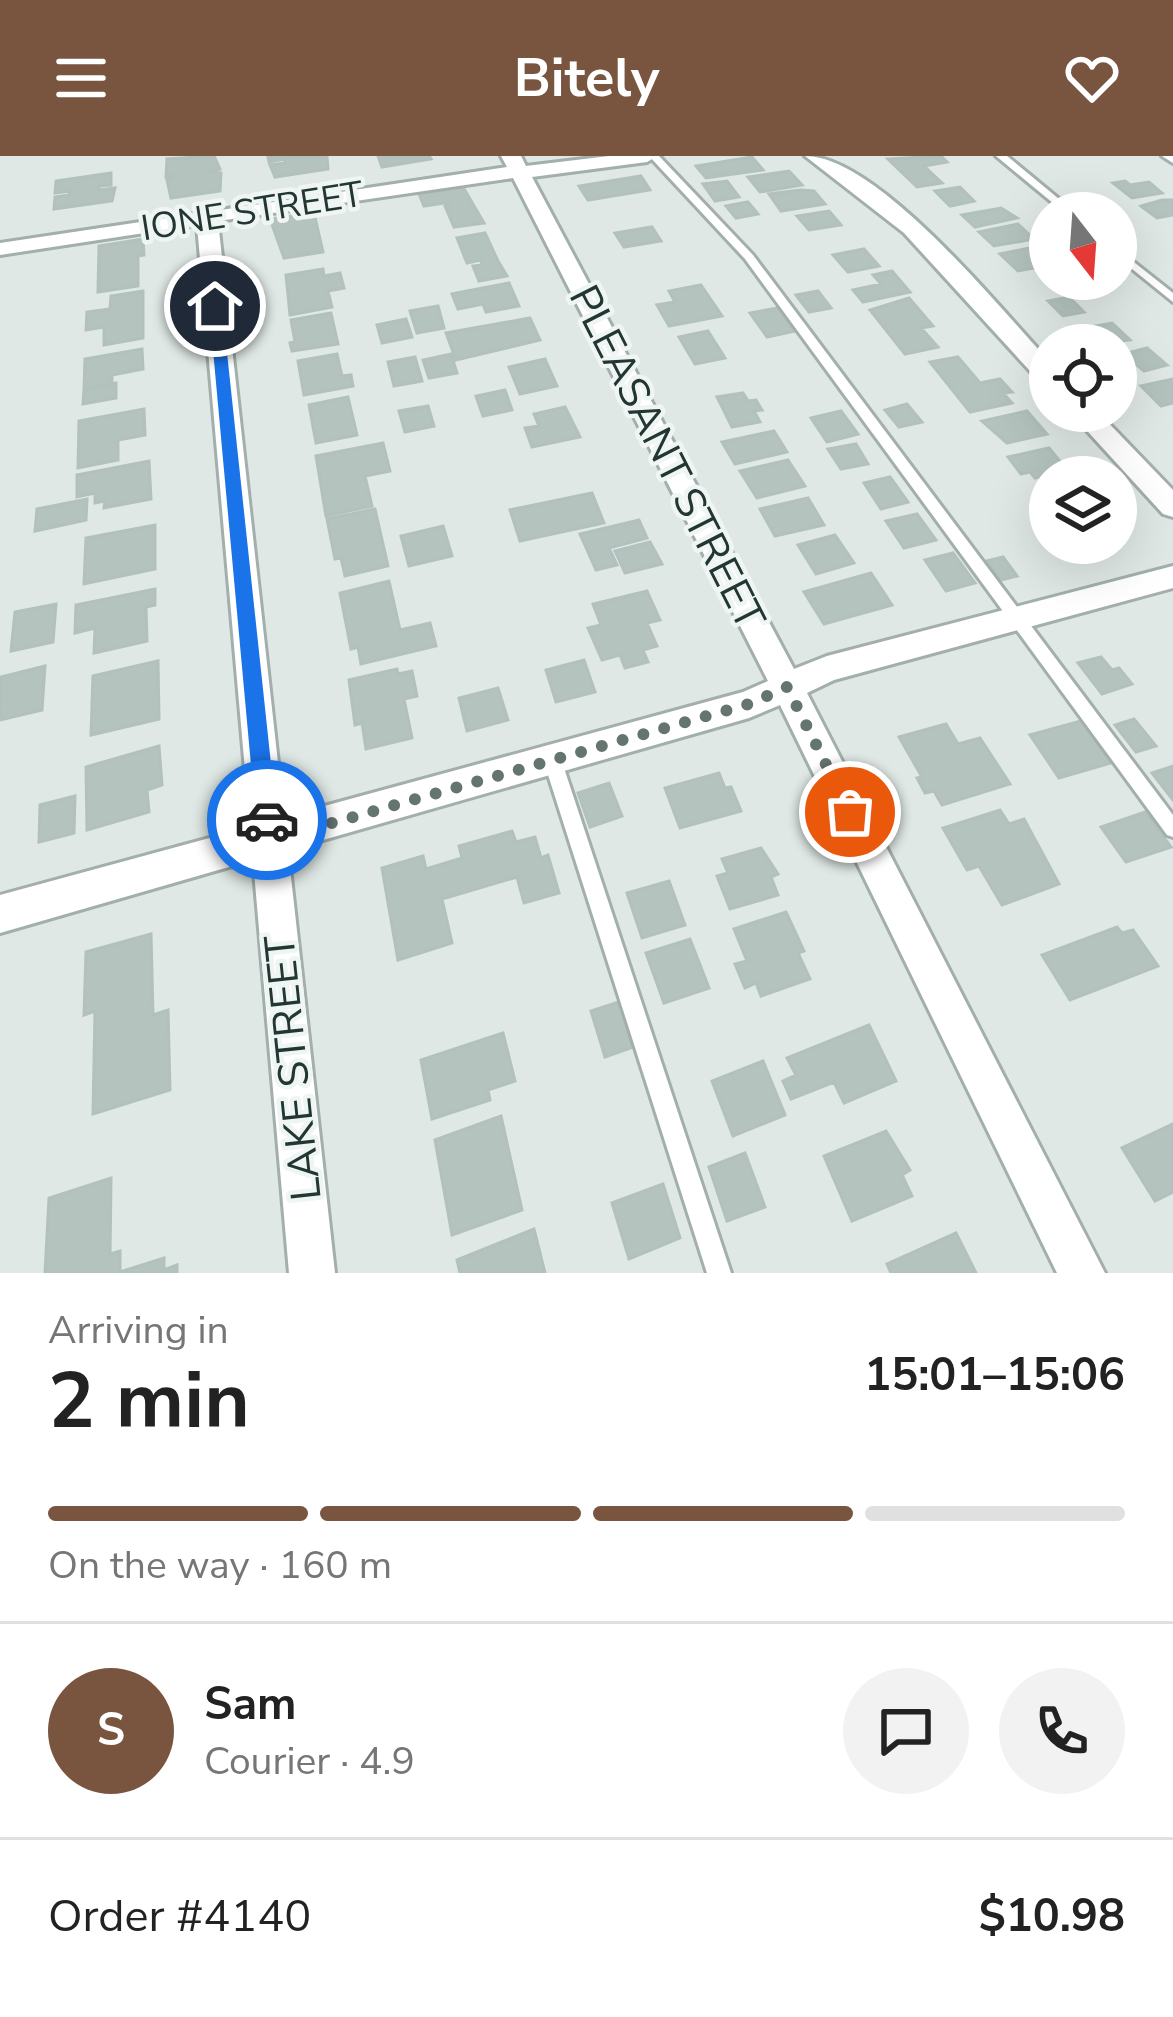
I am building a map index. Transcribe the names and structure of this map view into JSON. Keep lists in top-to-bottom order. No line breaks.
{"streets":{"street":["IONE STREET","PLEASANT STREET","LAKE STREET"]},"crossings":[["IONE STREET","PLEASANT STREET"],["IONE STREET","LAKE STREET"]],"north":"bottom","page":{"header":"Bitely","heading":["2 min","Arriving in","15:01–15:06"],"panel":["Sam","Courier · 4.9","Order #4140","$10.98"],"bar":"On the way · 160 m","round":"S"}}
